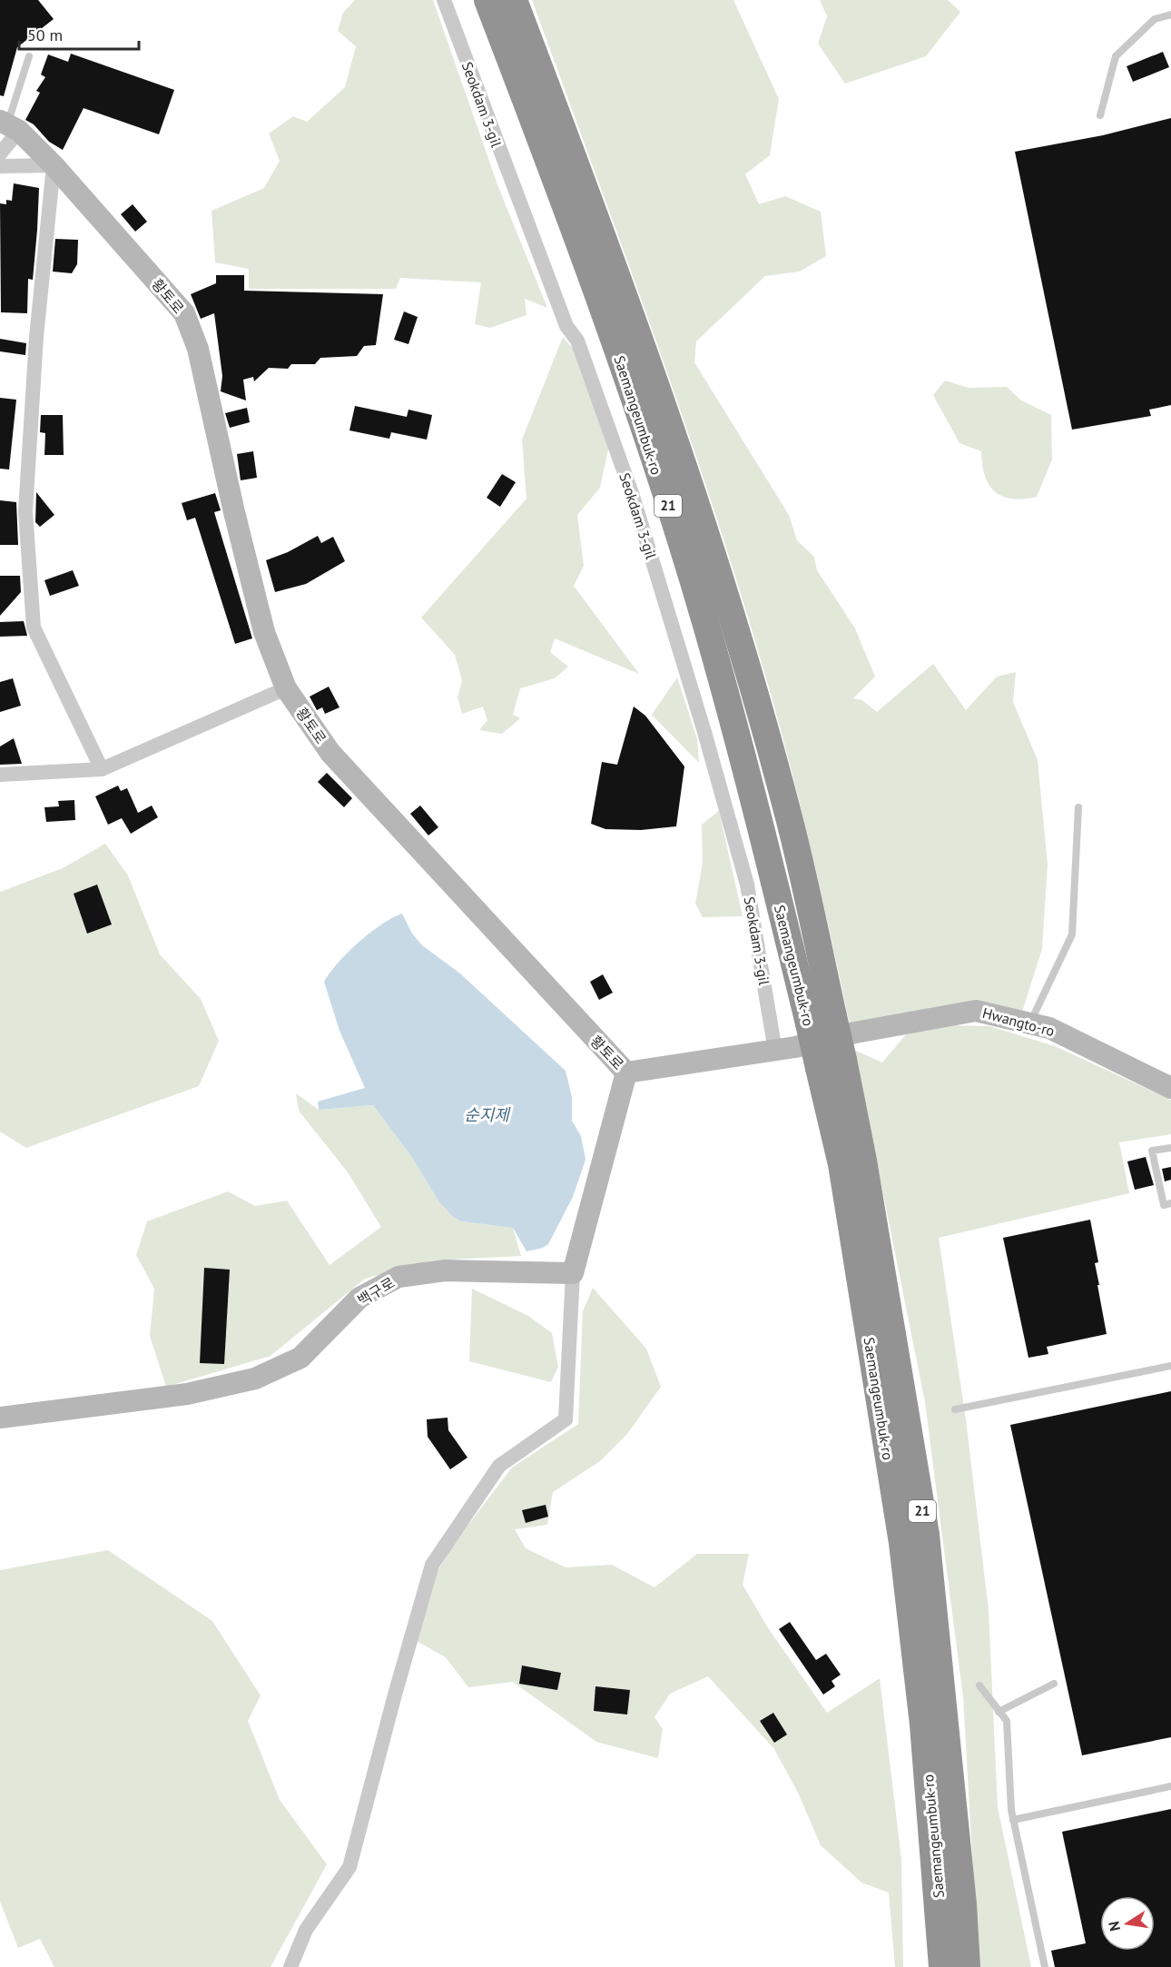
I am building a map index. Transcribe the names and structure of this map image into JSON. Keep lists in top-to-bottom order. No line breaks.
{"streets":{"highway":["Saemangeumbuk-ro","21"],"main road":["황토로","Hwangto-ro","백구로"],"street":["Seokdam 3-gil"]},"crossings":[["Seokdam 3-gil","황토로"],["Seokdam 3-gil","Hwangto-ro"],["황토로","Hwangto-ro"]],"water":["순지제"],"scale_bar":"50 m","north":"left"}
